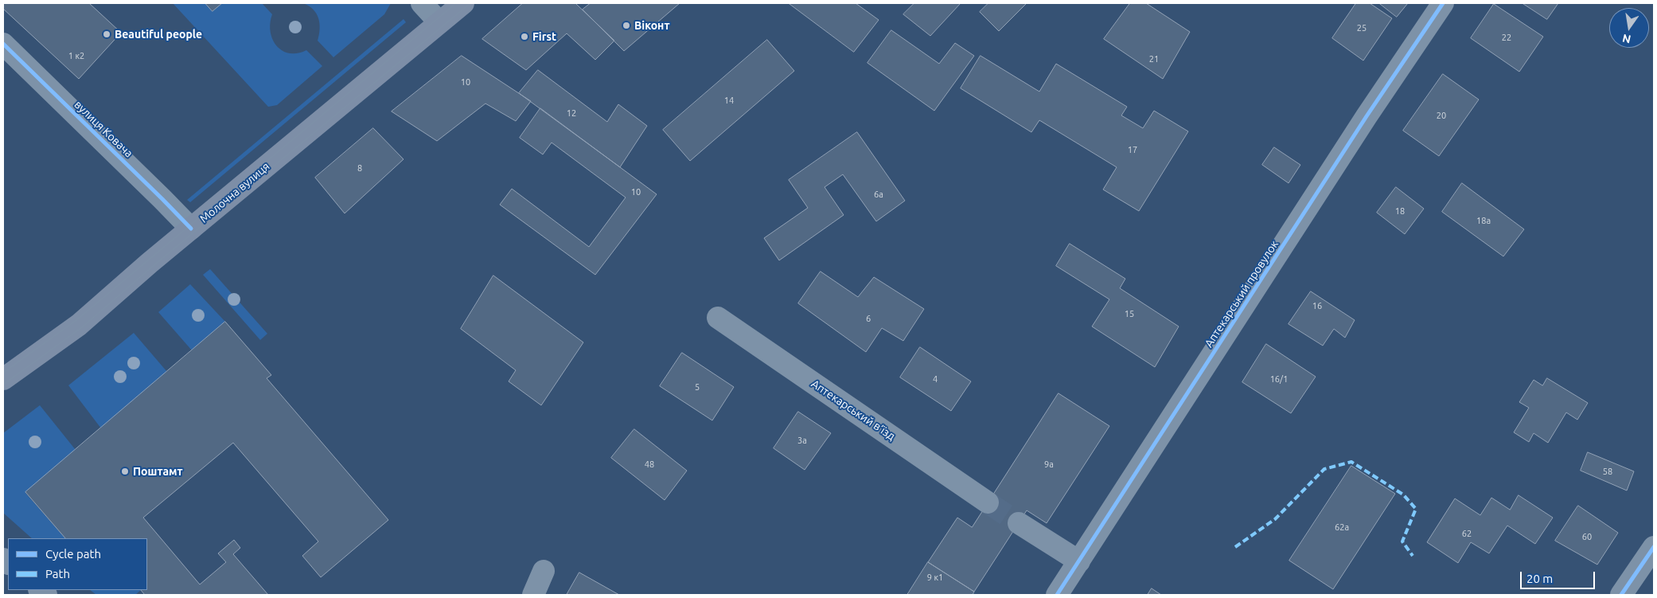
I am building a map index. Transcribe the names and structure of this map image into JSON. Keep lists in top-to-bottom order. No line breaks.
{"streets":{"main road":["Молочна вулиця"],"street":["вулиця Ковача","Аптекарський провулок","Аптекарський в’їзд"]},"crossings":[["вулиця Ковача","Молочна вулиця"]],"places":["Віконт","Beautiful people","First","Поштамт"],"house_numbers":["25","22","1 к2","21","10","14","12","20","17","8","10","6а","18","18а","16","15","6","4","16/1","5","3а","48","9а","58","62а","62","60","9 к1"],"legend":["Cycle path","Path"],"scale_bar":"20 m","north":"bottom"}
